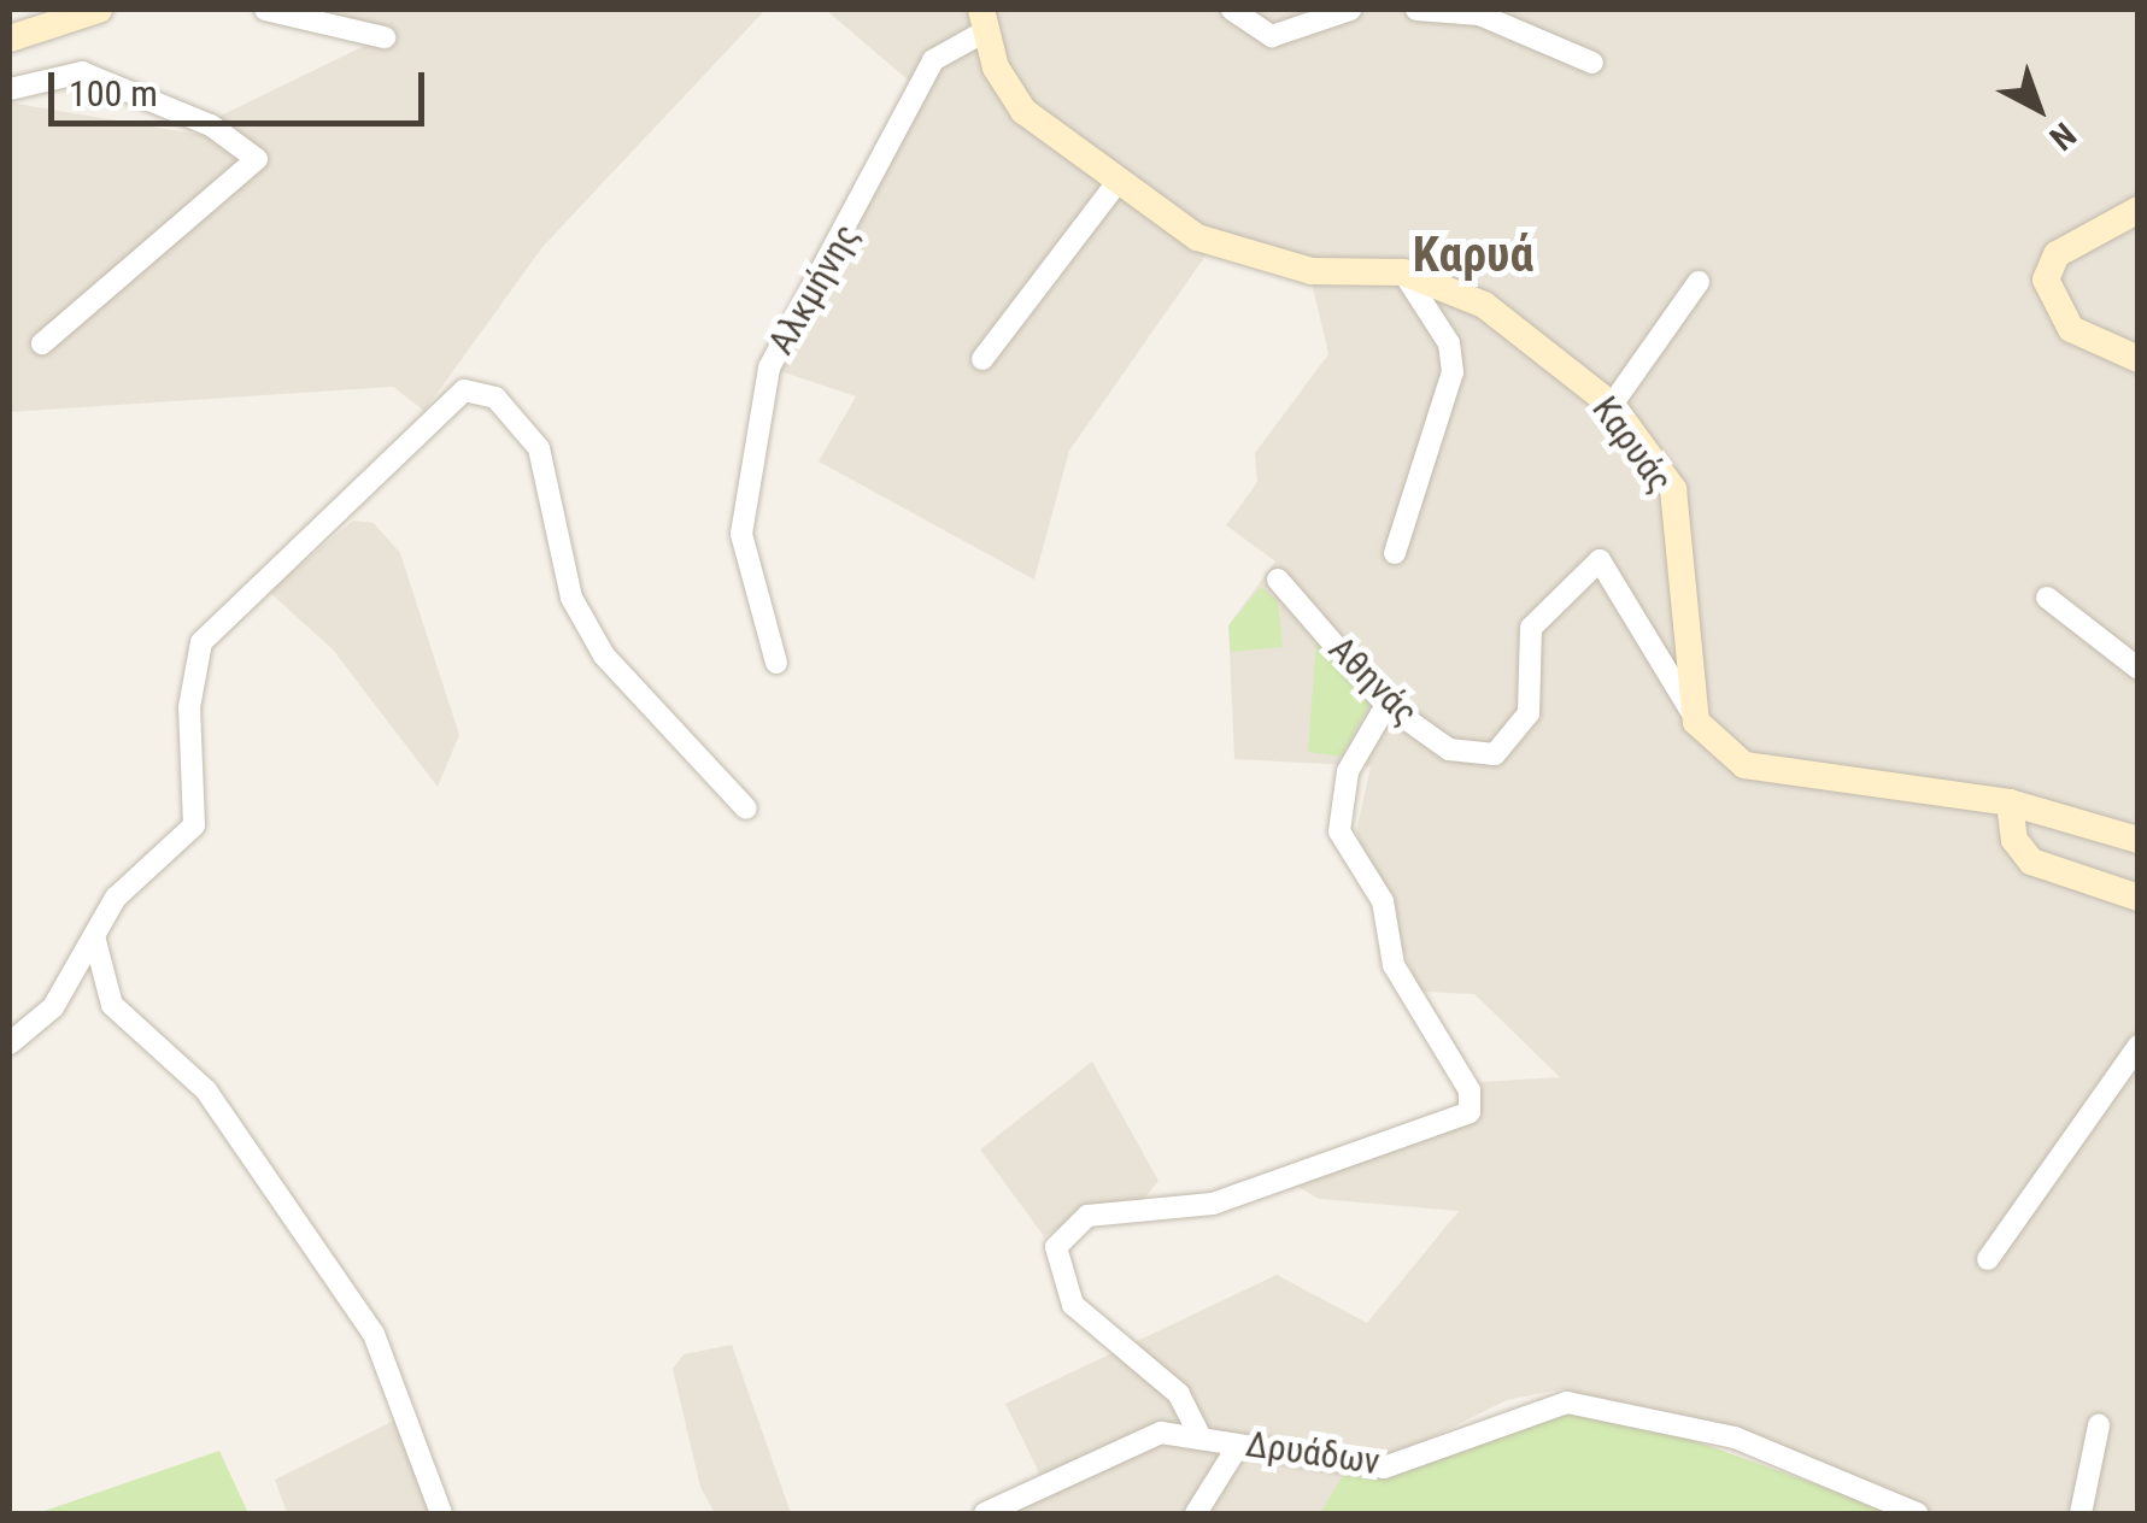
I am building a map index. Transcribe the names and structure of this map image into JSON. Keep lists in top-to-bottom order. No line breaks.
{"streets":{"street":["Αλκμήνης","Καρυάς","Αθηνάς","Δρυάδων"]},"crossings":[["Αλκμήνης","Καρυάς"],["Καρυάς","Αθηνάς"]],"districts":["Καρυά"],"scale_bar":"100 m","north":"bottom right"}
